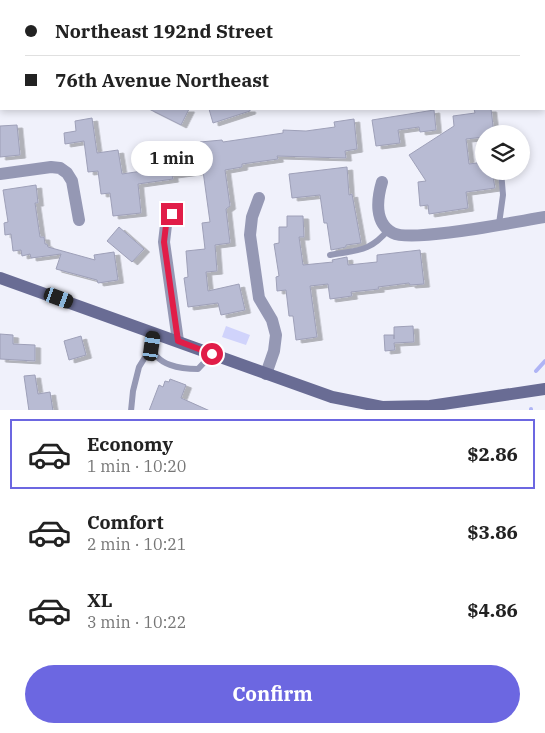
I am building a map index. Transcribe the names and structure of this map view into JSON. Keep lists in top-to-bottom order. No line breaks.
{"page":{"banner":["Northeast 192nd Street","76th Avenue Northeast"],"bubble":"1 min","list":[{"name":"Economy","note":"1 min · 10:20","value":"$2.86"},{"name":"Comfort","note":"2 min · 10:21","value":"$3.86"},{"name":"XL","note":"3 min · 10:22","value":"$4.86"}],"buttons":"Confirm"}}
